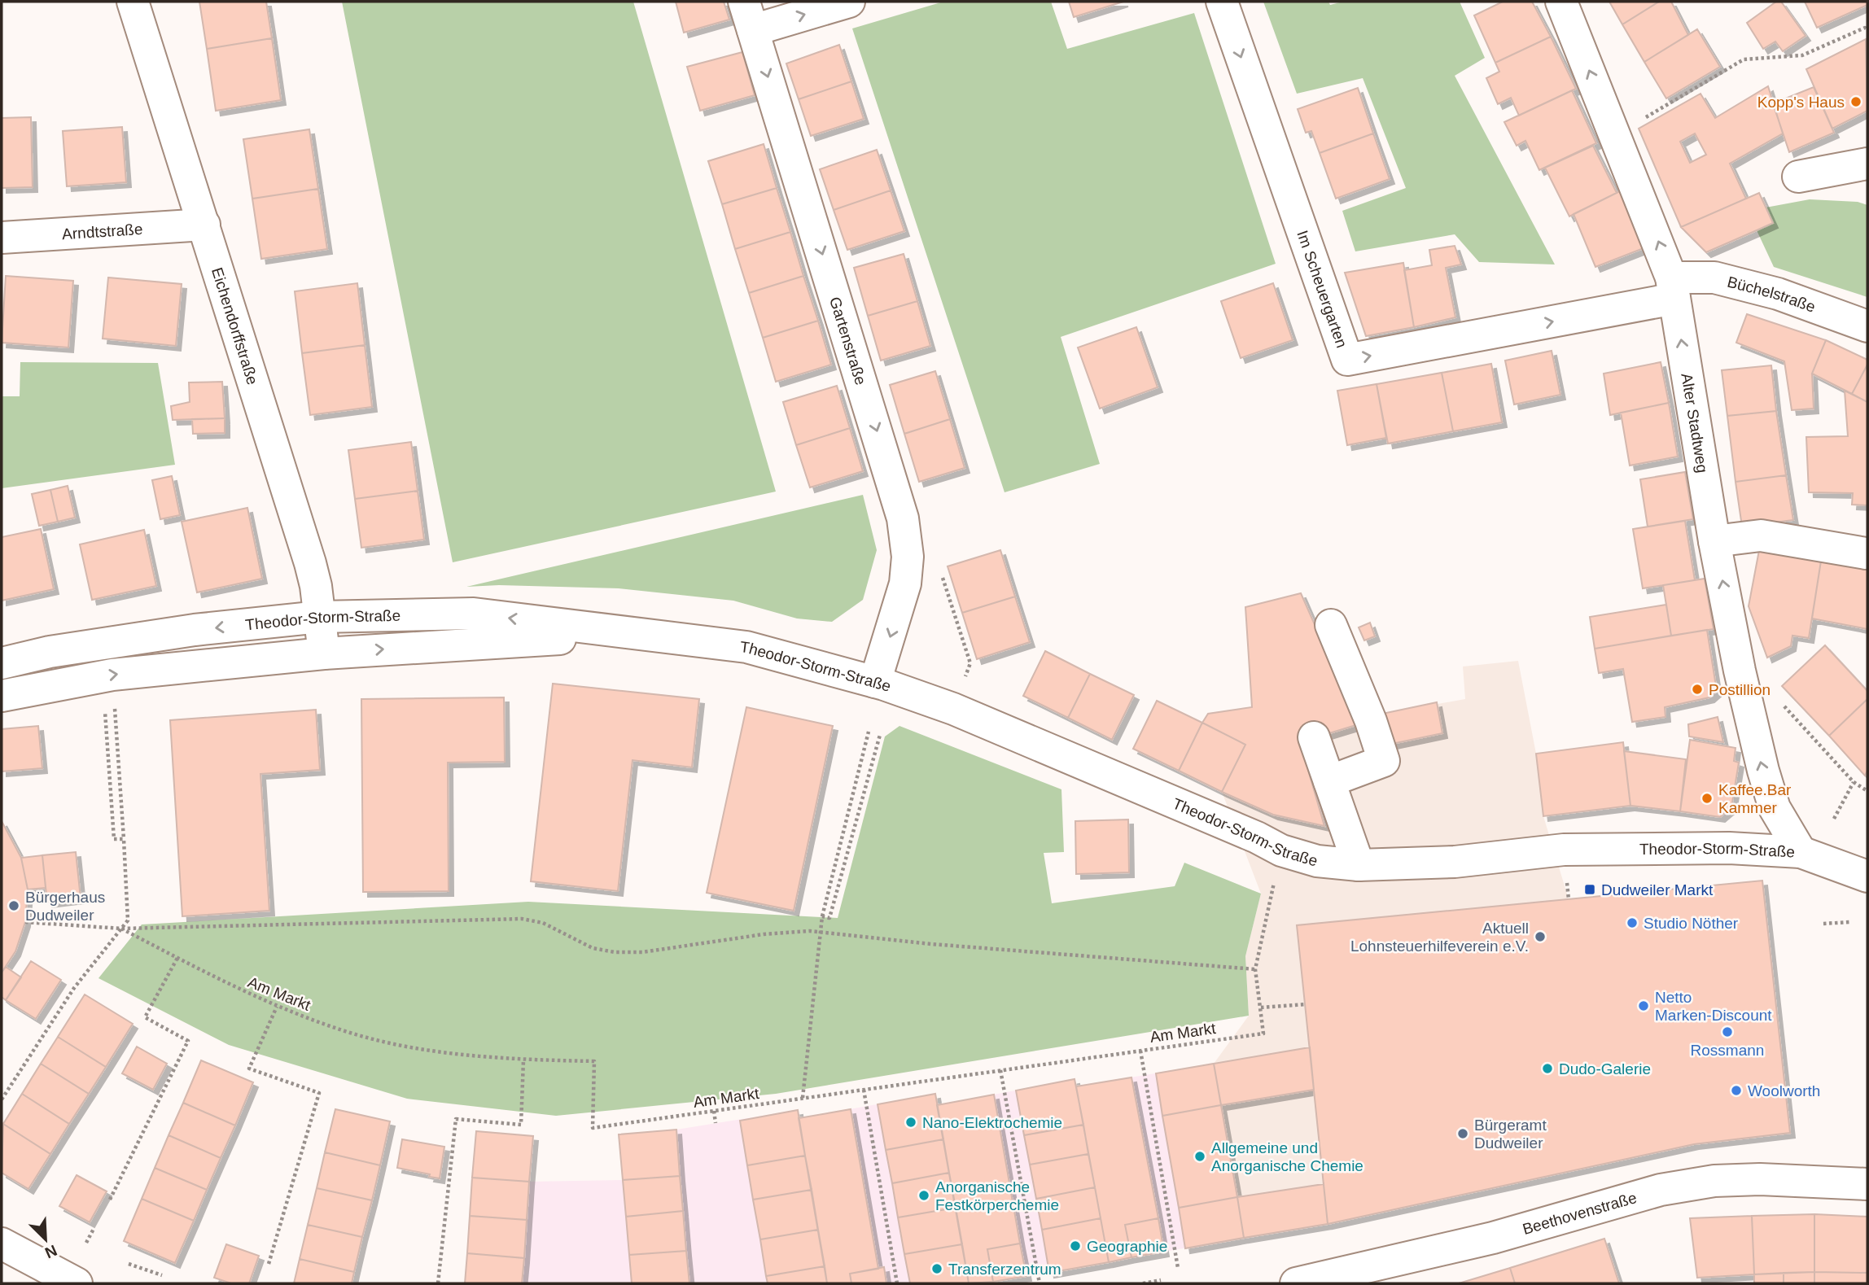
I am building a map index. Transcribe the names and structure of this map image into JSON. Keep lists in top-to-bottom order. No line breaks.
{"streets":{"street":["Arndtstraße","Im Scheuergarten","Büchelstraße","Eichendorffstraße","Gartenstraße","Alter Stadtweg","Theodor-Storm-Straße","Beethovenstraße"],"path":["Am Markt"]},"crossings":[["Arndtstraße","Eichendorffstraße"],["Im Scheuergarten","Büchelstraße"],["Im Scheuergarten","Alter Stadtweg"],["Büchelstraße","Alter Stadtweg"],["Eichendorffstraße","Theodor-Storm-Straße"],["Gartenstraße","Theodor-Storm-Straße"],["Alter Stadtweg","Theodor-Storm-Straße"]],"one_way":["Gartenstraße","Alter Stadtweg"],"places":{"other":["Kopp's Haus","Postillion","Kaffee.Bar Kammer","Bürgerhaus Dudweiler","Studio Nöther","Aktuell Lohnsteuerhilfeverein e.V.","Netto Marken-Discount","Rossmann","Dudo-Galerie","Woolworth","Nano-Elektrochemie","Bürgeramt Dudweiler","Allgemeine und Anorganische Chemie","Anorganische Festkörperchemie","Geographie","Transferzentrum"],"transit":["Dudweiler Markt"]},"north":"bottom right"}
